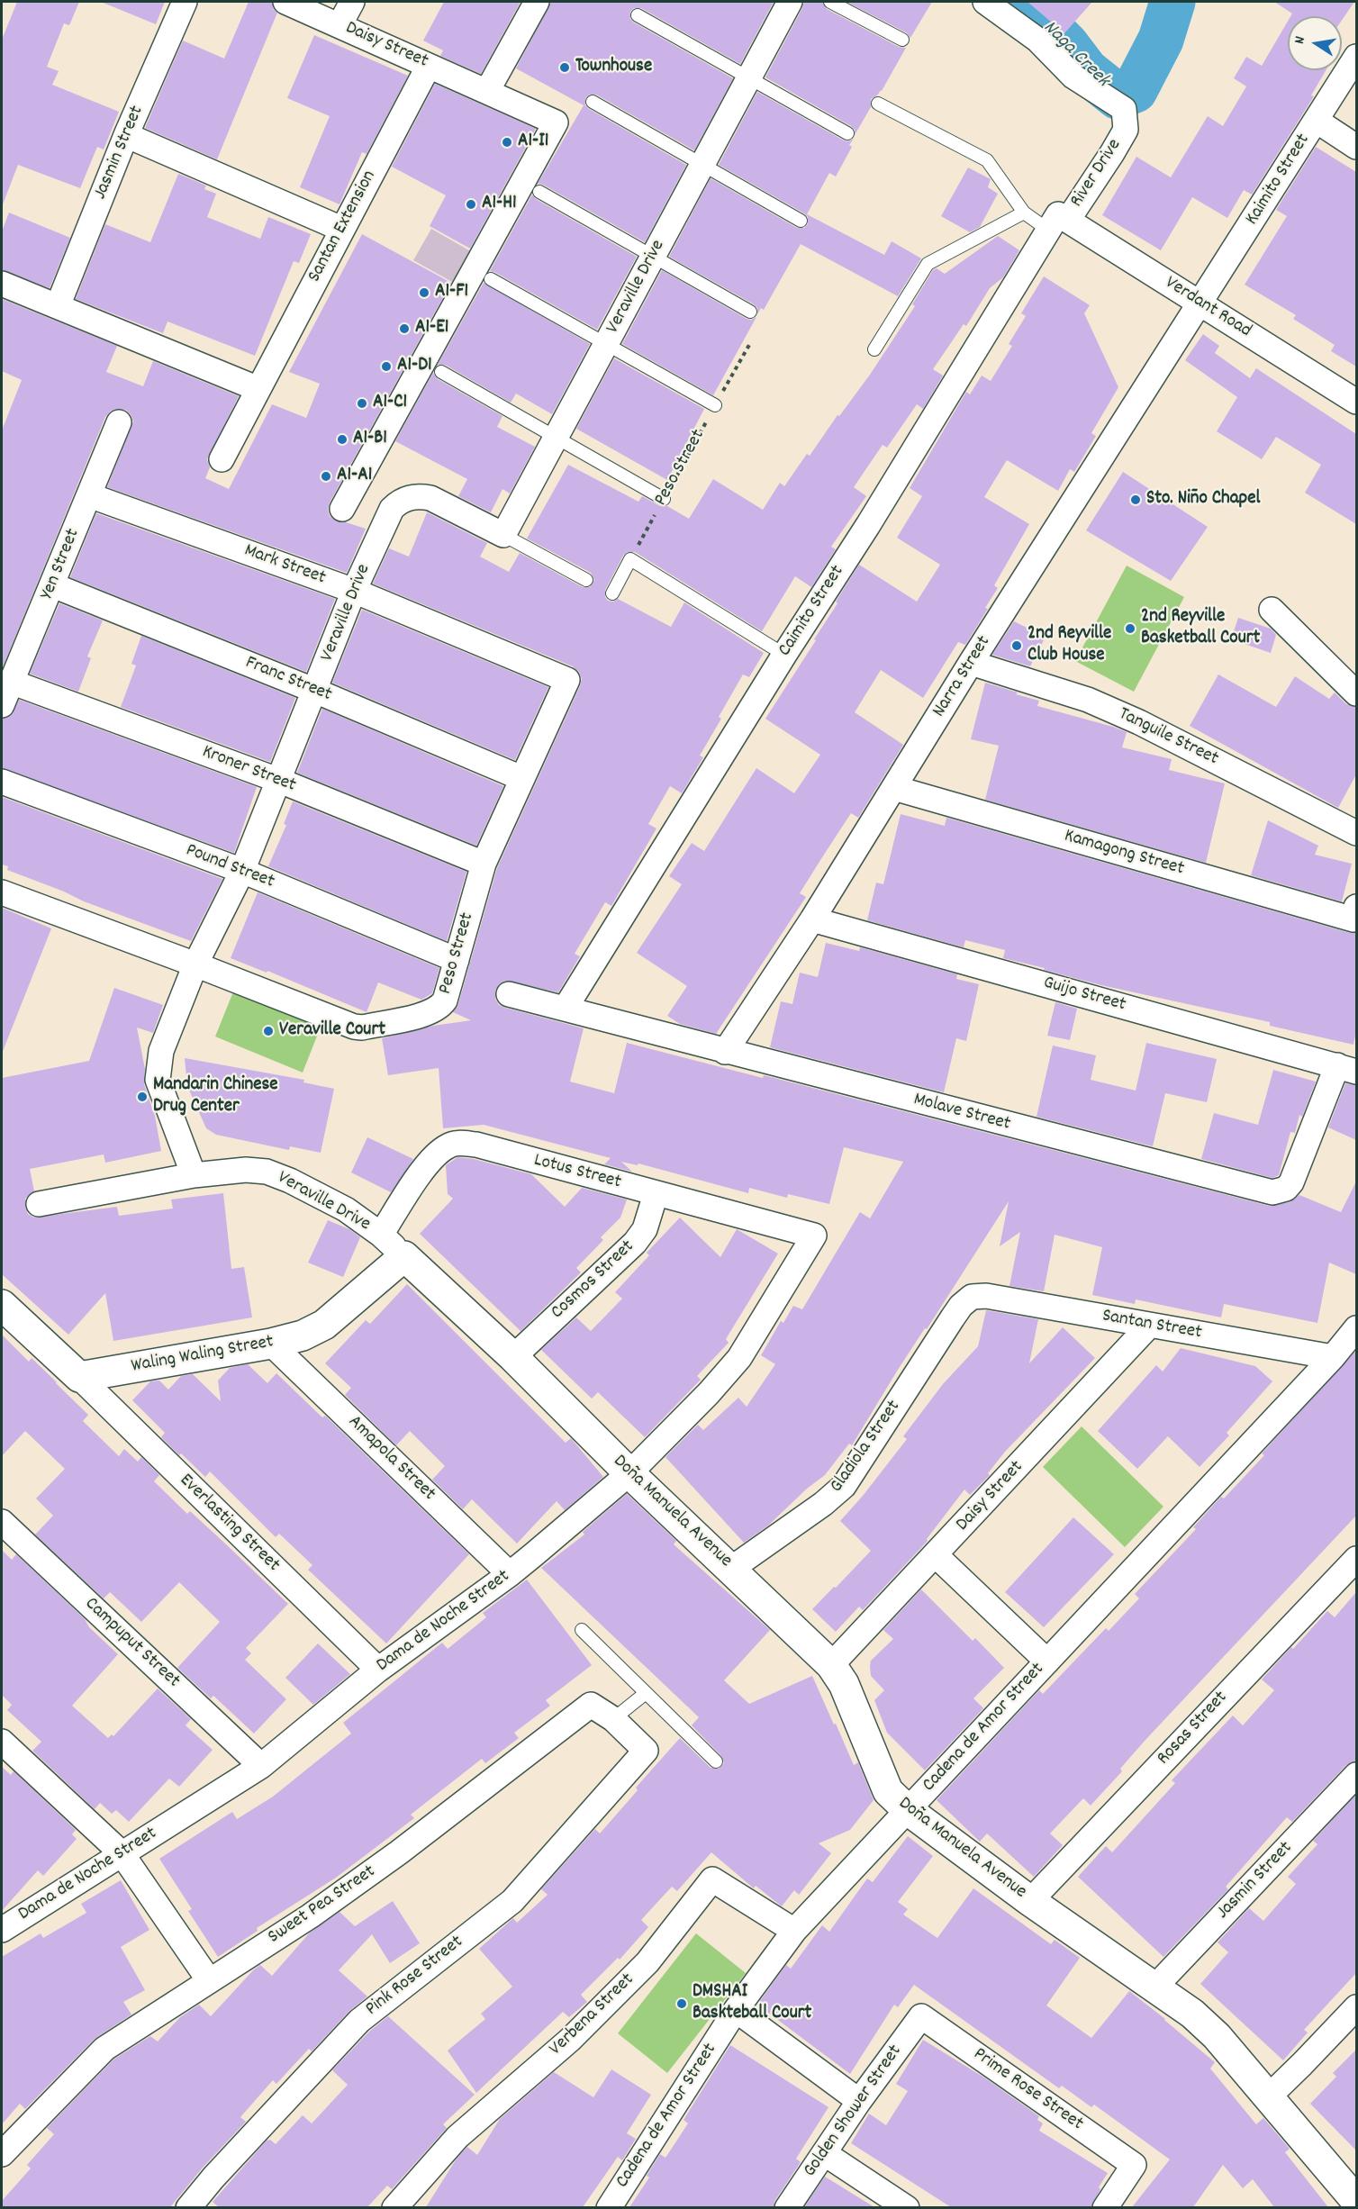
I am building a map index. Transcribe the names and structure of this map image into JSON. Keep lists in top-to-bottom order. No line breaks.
{"streets":{"street":["Daisy Street","Jasmin Street","River Drive","Kaimito Street","Santan Extension","Veraville Drive","Verdant Road","Peso Street","Yen Street","Mark Street","Caimito Street","Narra Street","Franc Street","Tanguile Street","Kroner Street","Kamagong Street","Pound Street","Guijo Street","Molave Street","Lotus Street","Cosmos Street","Santan Street","Waling Waling Street","Gladiola Street","Amapola Street","Doña Manuela Avenue","Everlasting Street","Dama de Noche Street","Campuput Street","Cadena de Amor Street","Rosas Street","Sweet Pea Street","Pink Rose Street","Verbena Street","Prime Rose Street","Golden Shower Street"]},"crossings":[["Daisy Street","Santan Extension"],["Daisy Street","Santan Street"],["Daisy Street","Doña Manuela Avenue"],["Jasmin Street","Doña Manuela Avenue"],["River Drive","Verdant Road"],["River Drive","Caimito Street"],["Kaimito Street","Verdant Road"],["Kaimito Street","Narra Street"],["Veraville Drive","Peso Street"],["Veraville Drive","Mark Street"],["Veraville Drive","Franc Street"],["Veraville Drive","Kroner Street"],["Veraville Drive","Pound Street"],["Veraville Drive","Lotus Street"],["Veraville Drive","Waling Waling Street"],["Veraville Drive","Doña Manuela Avenue"],["Verdant Road","Caimito Street"],["Verdant Road","Narra Street"],["Peso Street","Mark Street"],["Peso Street","Franc Street"],["Peso Street","Kroner Street"],["Peso Street","Pound Street"],["Yen Street","Mark Street"],["Yen Street","Franc Street"],["Yen Street","Kroner Street"],["Caimito Street","Molave Street"],["Narra Street","Tanguile Street"],["Narra Street","Kamagong Street"],["Narra Street","Guijo Street"],["Narra Street","Molave Street"],["Guijo Street","Molave Street"],["Lotus Street","Cosmos Street"],["Lotus Street","Dama de Noche Street"],["Cosmos Street","Doña Manuela Avenue"],["Santan Street","Gladiola Street"],["Santan Street","Cadena de Amor Street"],["Waling Waling Street","Amapola Street"],["Waling Waling Street","Doña Manuela Avenue"],["Waling Waling Street","Everlasting Street"],["Gladiola Street","Doña Manuela Avenue"],["Amapola Street","Dama de Noche Street"],["Doña Manuela Avenue","Dama de Noche Street"],["Doña Manuela Avenue","Cadena de Amor Street"],["Doña Manuela Avenue","Rosas Street"],["Everlasting Street","Dama de Noche Street"],["Dama de Noche Street","Campuput Street"],["Cadena de Amor Street","Verbena Street"],["Sweet Pea Street","Pink Rose Street"],["Prime Rose Street","Golden Shower Street"]],"water":["Naga Creek"],"places":["Townhouse","A1-I1","A1-H1","A1-F1","A1-E1","A1-D1","A1-C1","A1-B1","A1-A1","Sto. Niño Chapel","2nd Reyville Basketball Court","2nd Reyville Club House","Veraville Court","Mandarin Chinese Drug Center","DMSHAI Baskteball Court"],"north":"left"}
